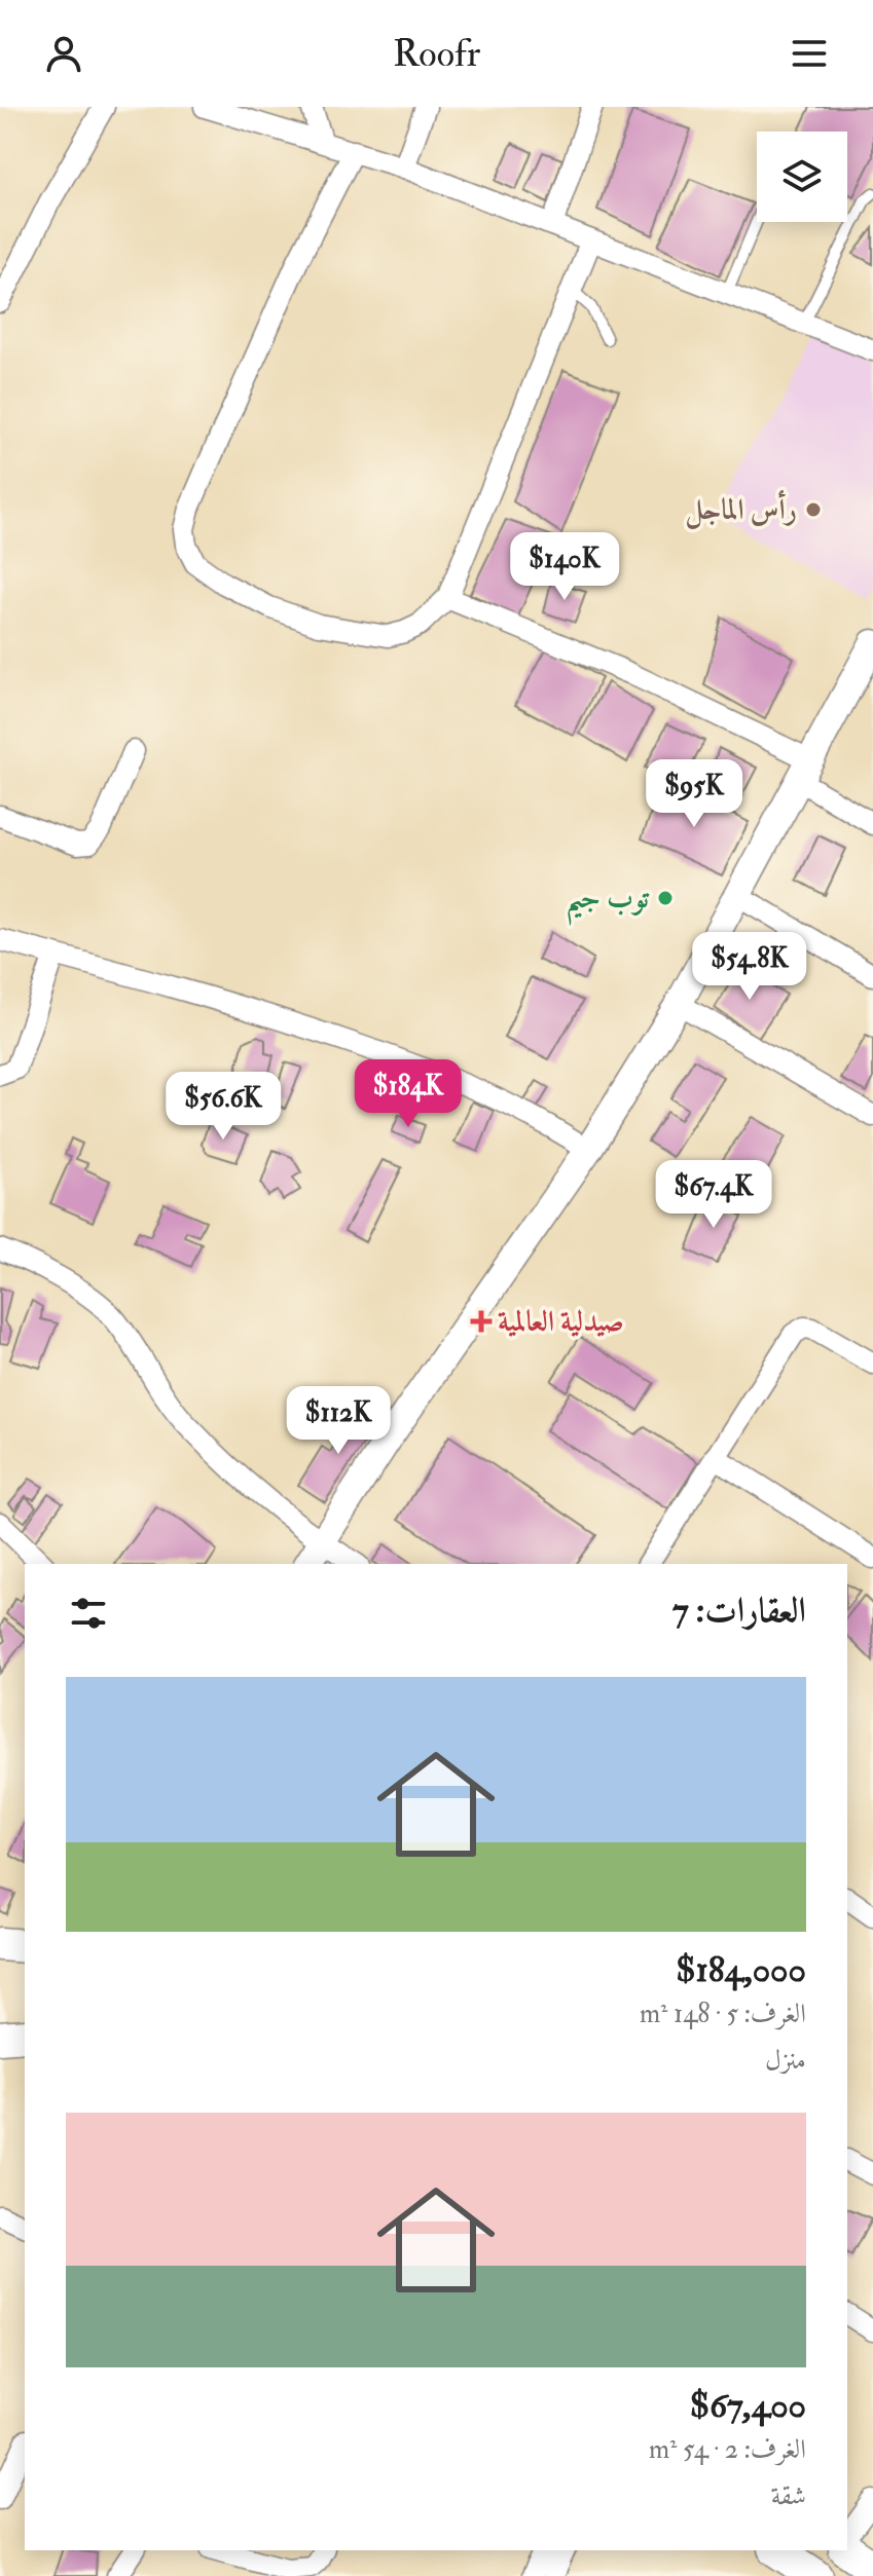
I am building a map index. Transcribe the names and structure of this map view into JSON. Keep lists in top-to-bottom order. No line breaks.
{"places":{"other":["رأس الماجل","توب جيم"],"health":["صيدلية العالمية"]},"page":{"header":"Roofr","price":["$140K","$95K","$54.8K","$184K","$56.6K","$67.4K","$112K"],"heading":"العقارات: 7","list":[{"name":"$184,000","note":"الغرف: 5 · 148 m² · منزل"},{"name":"$67,400","note":"الغرف: 2 · 54 m² · شقة"}]}}
